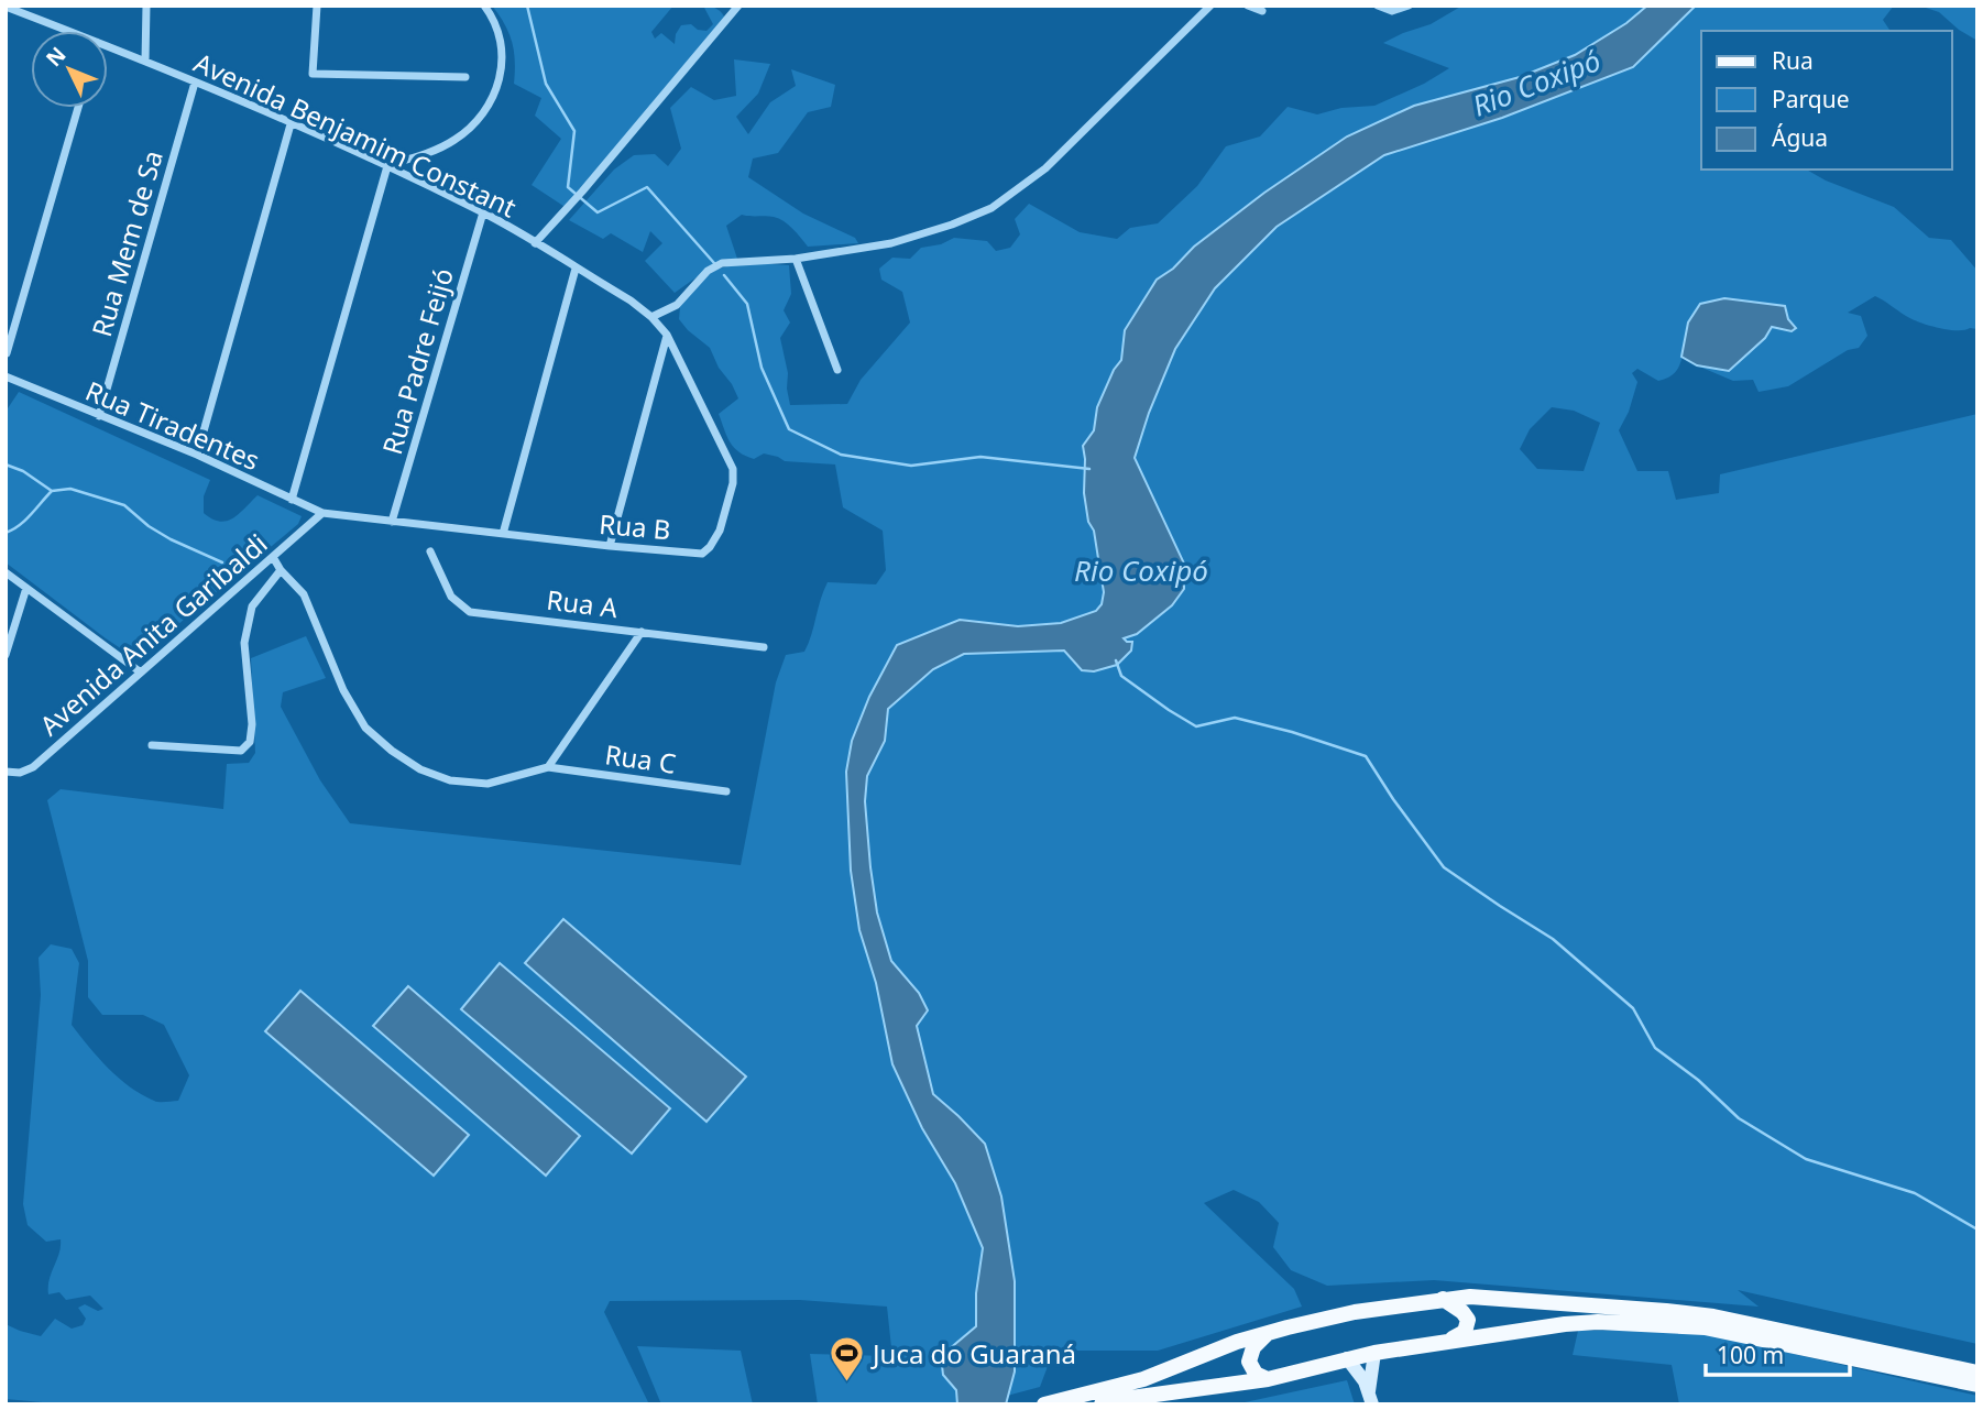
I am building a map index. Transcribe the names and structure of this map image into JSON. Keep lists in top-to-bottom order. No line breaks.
{"streets":{"street":["Avenida Benjamim Constant","Rua Mem de Sa","Rua Padre Feijó","Rua Tiradentes","Rua B","Rua A","Avenida Anita Garibaldi","Rua C"]},"crossings":[["Avenida Benjamim Constant","Rua Mem de Sa"],["Avenida Benjamim Constant","Rua Padre Feijó"],["Avenida Benjamim Constant","Rua B"],["Rua Mem de Sa","Rua Tiradentes"],["Rua Padre Feijó","Rua B"],["Rua Tiradentes","Rua B"],["Rua Tiradentes","Avenida Anita Garibaldi"],["Rua B","Avenida Anita Garibaldi"]],"water":["Rio Coxipó"],"places":{"sports":["Juca do Guaraná"]},"legend":["Rua","Parque","Água"],"scale_bar":"100 m","north":"top left"}
